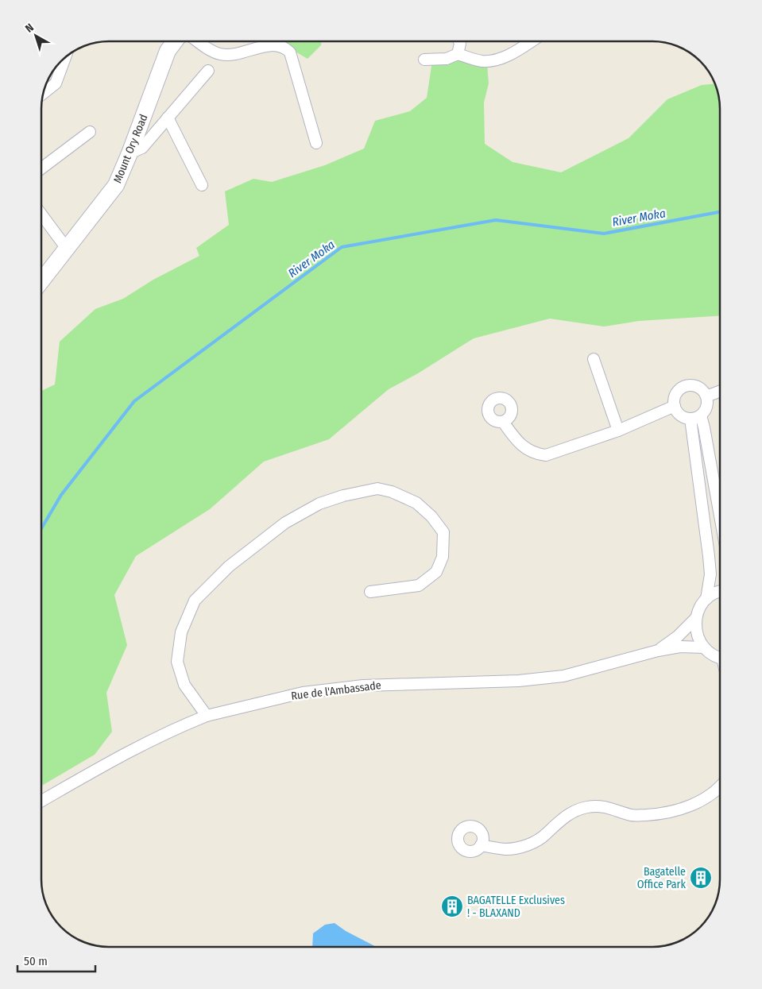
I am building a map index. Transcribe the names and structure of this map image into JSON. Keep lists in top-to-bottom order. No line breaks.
{"streets":{"main road":["Mount Ory Road"],"street":["Rue de l'Ambassade"]},"water":["River Moka"],"places":{"building":["Bagatelle Office Park","BAGATELLE Exclusives ! - BLAXAND"]},"scale_bar":"50 m","north":"top left"}
